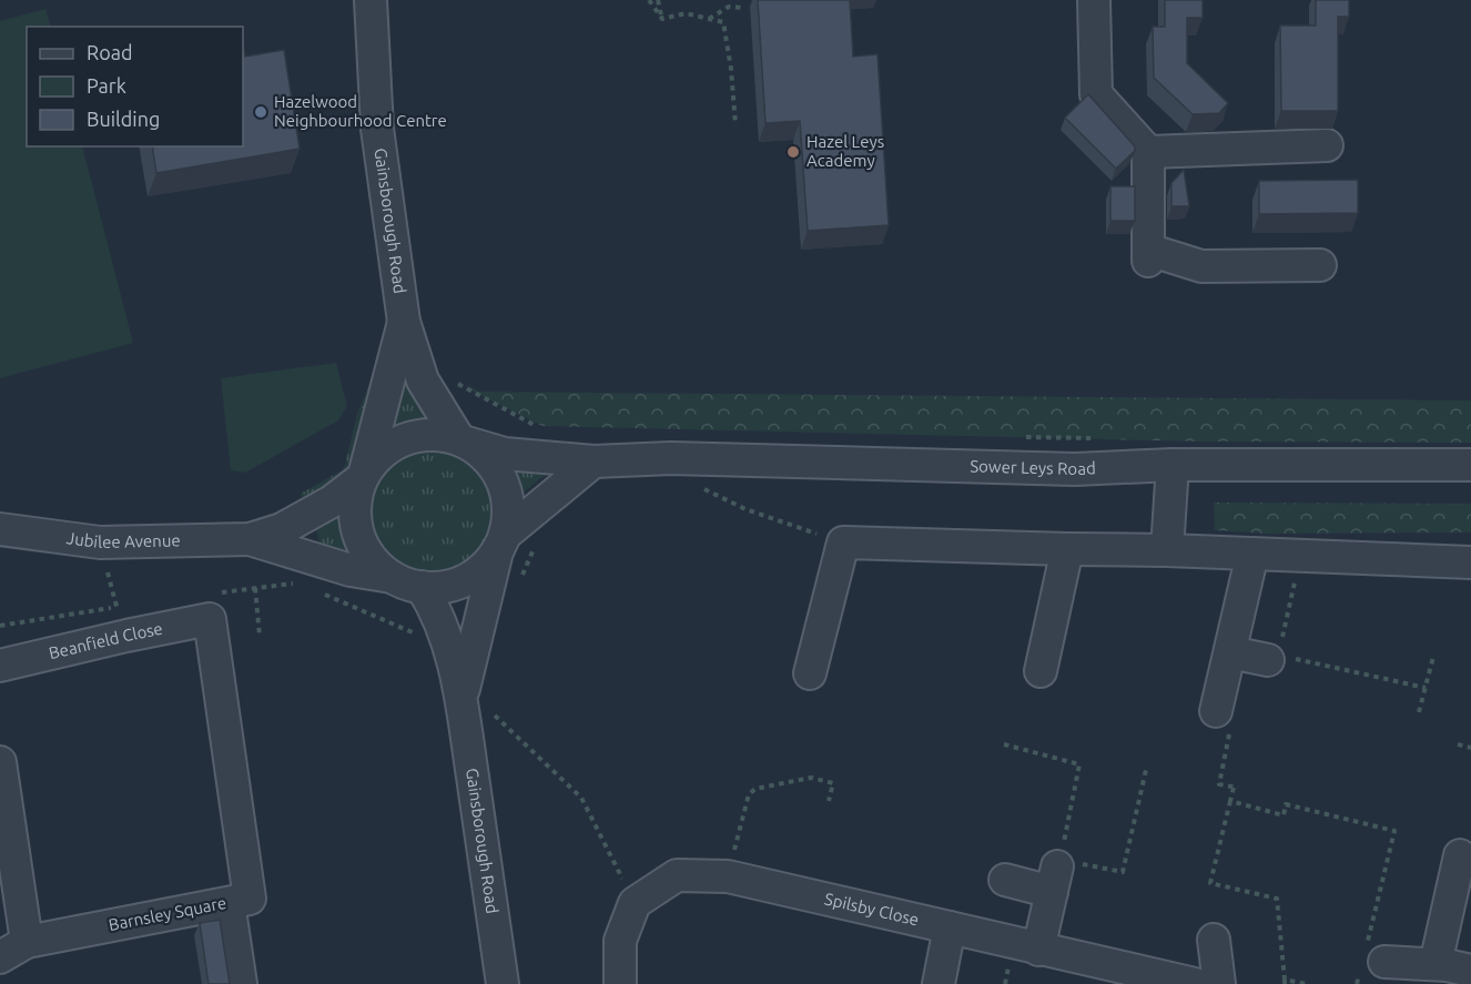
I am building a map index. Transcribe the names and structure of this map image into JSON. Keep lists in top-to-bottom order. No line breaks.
{"streets":{"street":["Gainsborough Road","Sower Leys Road","Jubilee Avenue","Beanfield Close","Spilsby Close","Barnsley Square"]},"crossings":[["Gainsborough Road","Sower Leys Road"],["Gainsborough Road","Jubilee Avenue"],["Sower Leys Road","Jubilee Avenue"],["Beanfield Close","Barnsley Square"]],"places":["Hazelwood Neighbourhood Centre","Hazel Leys Academy"],"legend":["Road","Park","Building"]}
